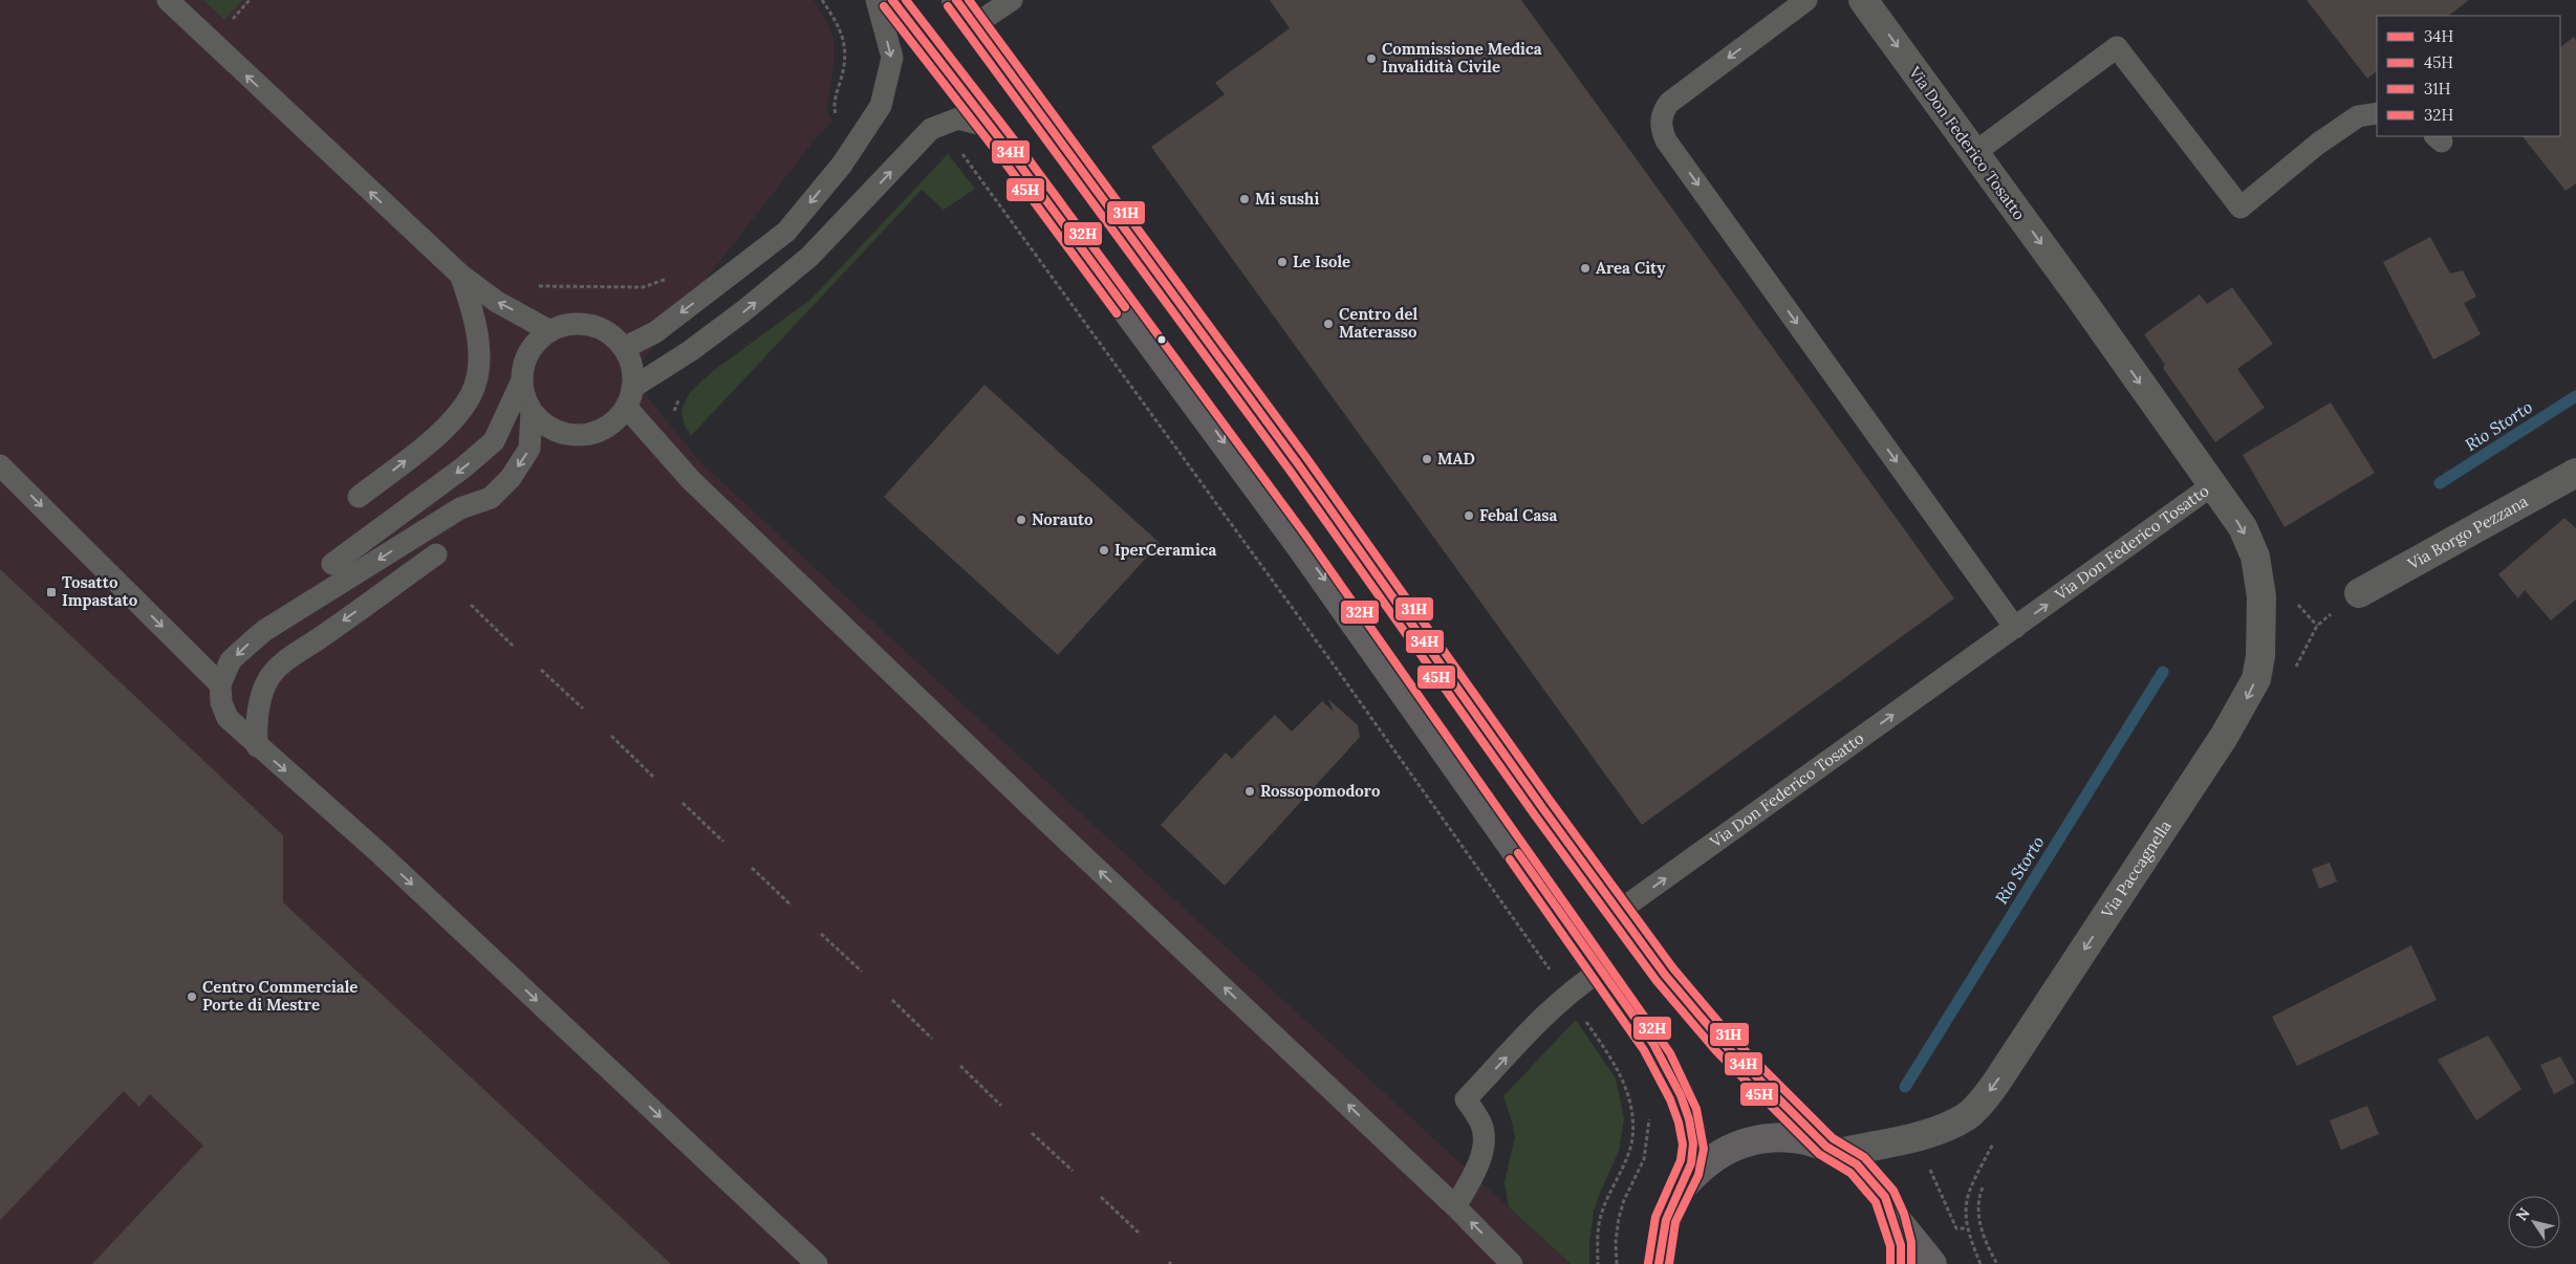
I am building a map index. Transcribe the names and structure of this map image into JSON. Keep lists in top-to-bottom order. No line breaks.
{"streets":{"street":["Via Don Federico Tosatto","Via Borgo Pezzana","Via Paccagnella"]},"crossings":[["Via Don Federico Tosatto","Via Paccagnella"]],"one_way":["Via Paccagnella"],"water":["Rio Storto"],"places":{"other":["Commissione Medica Invalidità Civile","Mi sushi","Le Isole","Area City","Centro del Materasso","MAD","Febal Casa","Norauto","IperCeramica","Rossopomodoro","Centro Commerciale Porte di Mestre"],"transit":["Tosatto Impastato"]},"lines":["transit line 34H","transit line 31H","transit line 32H","transit line 45H"],"legend":["34H","45H","31H","32H"],"north":"top left"}
